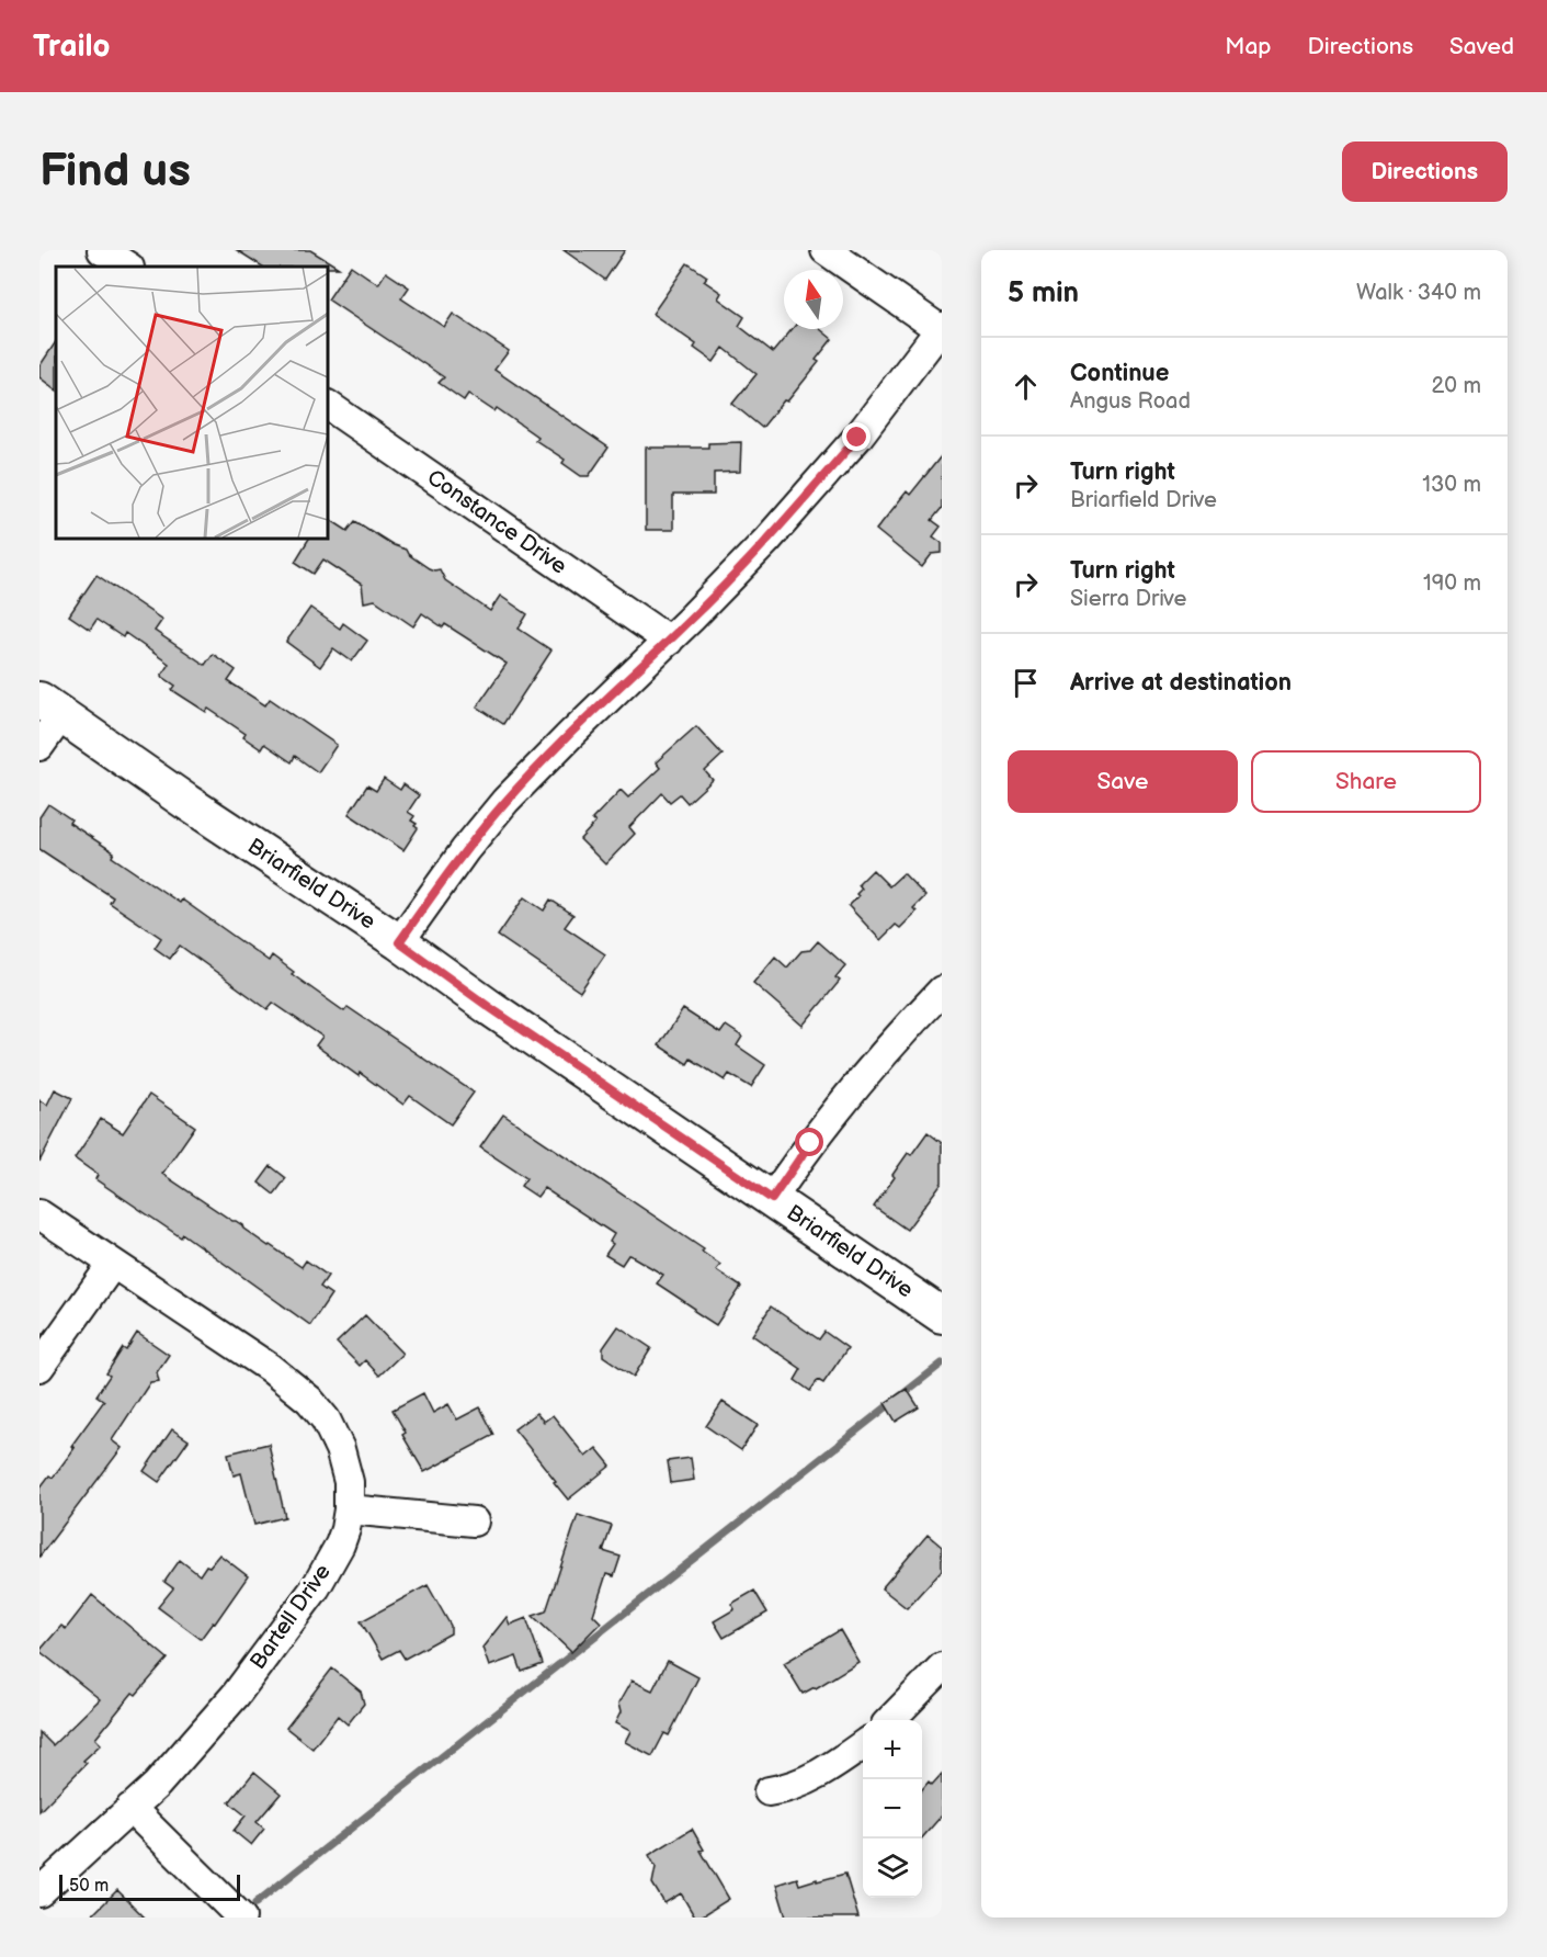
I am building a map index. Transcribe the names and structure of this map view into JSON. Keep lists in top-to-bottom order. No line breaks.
{"streets":{"street":["Constance Drive","Briarfield Drive","Bartell Drive"]},"scale_bar":"50 m","north":"top","page":{"header":"Trailo","nav":["Map","Directions","Saved"],"buttons":["Directions",["Save","Share"]],"title":"Find us","heading":["5 min","Walk · 340 m"],"list":[["Continue","Angus Road","20 m"],["Turn right","Briarfield Drive","130 m"],["Turn right","Sierra Drive","190 m"],"Arrive at destination"],"map_buttons":["+","−"],"scale":"50 m"}}
